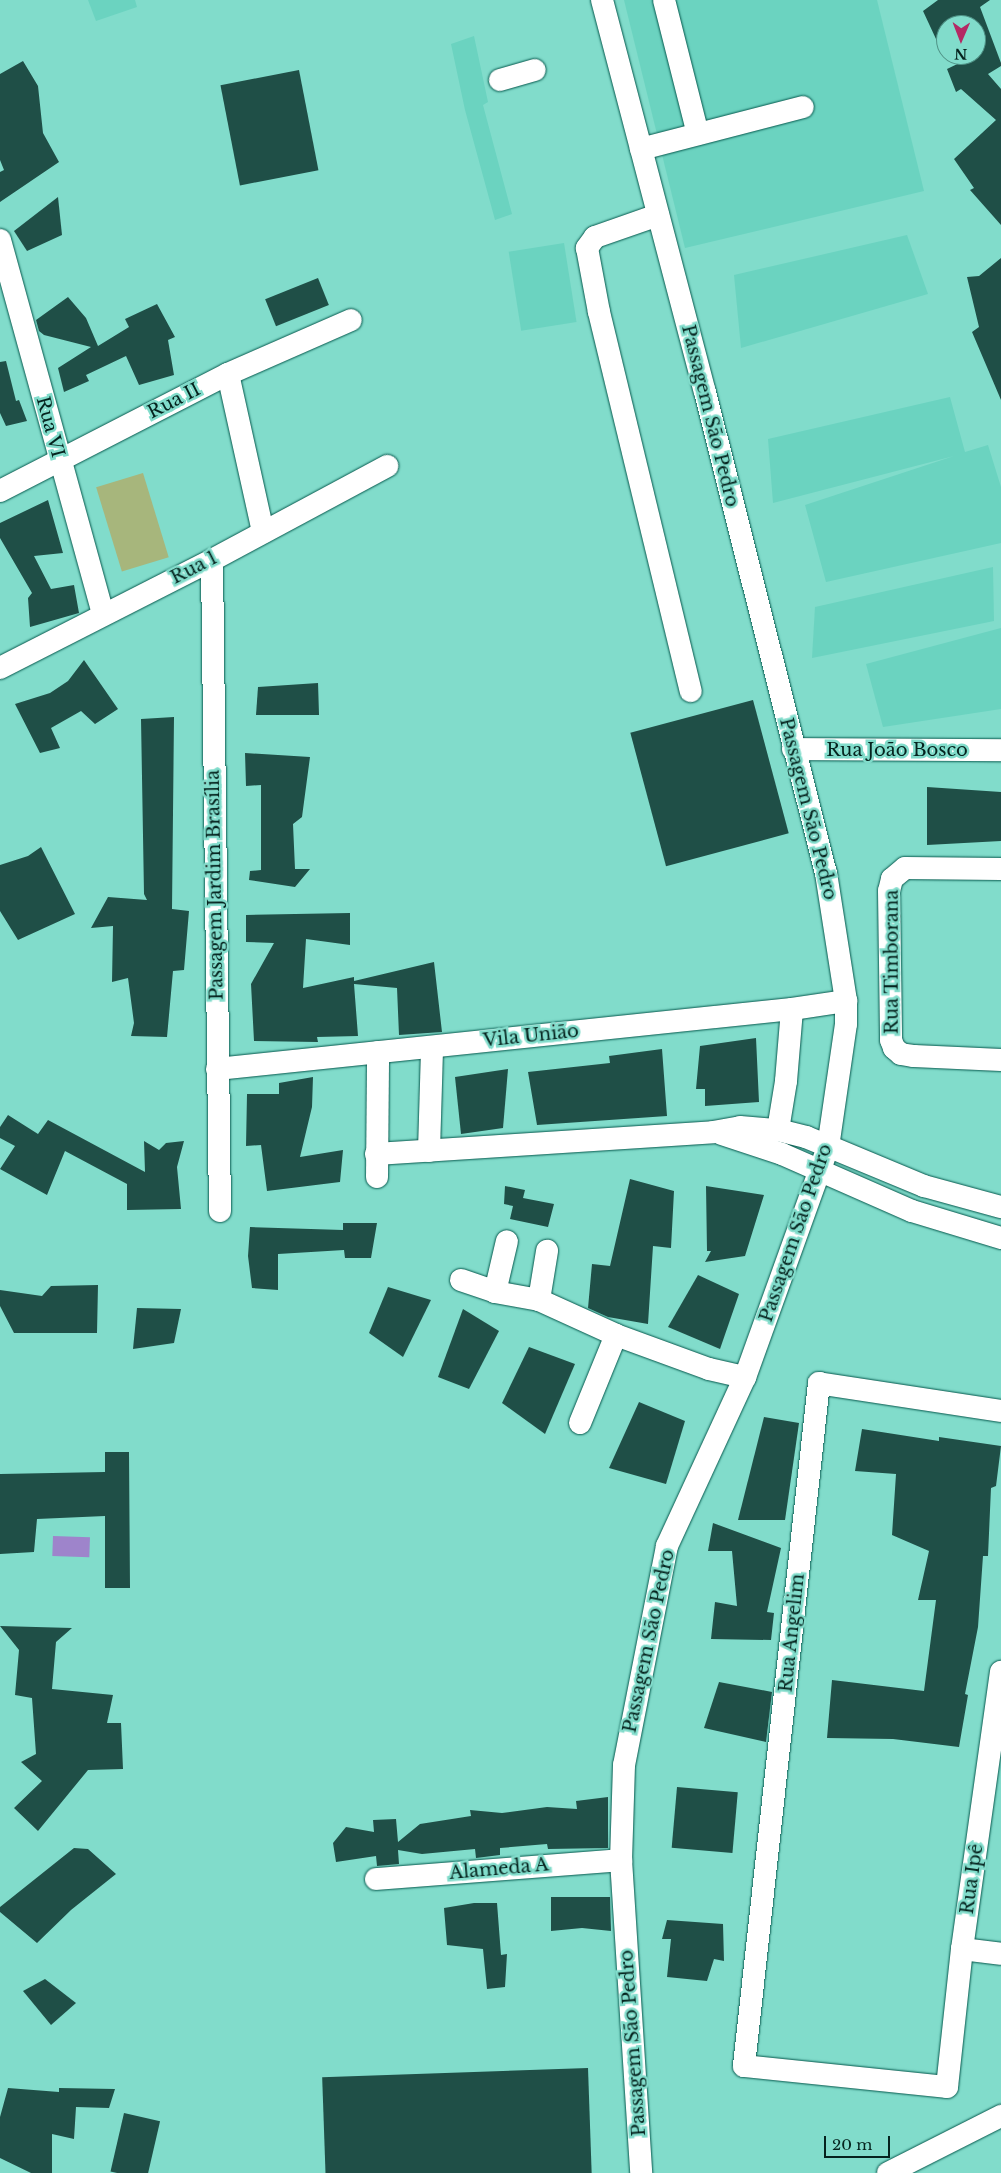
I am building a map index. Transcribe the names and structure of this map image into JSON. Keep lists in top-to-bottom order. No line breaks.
{"streets":{"street":["Rua II","Passagem São Pedro","Rua VI","Rua 1","Rua João Bosco","Passagem Jardim Brasília","Rua Timborana","Vila União","Rua Angelim","Alameda A","Rua Ipê"]},"crossings":[["Rua II","Rua VI"],["Passagem São Pedro","Rua João Bosco"],["Passagem São Pedro","Vila União"],["Passagem São Pedro","Alameda A"],["Rua VI","Rua 1"],["Rua 1","Passagem Jardim Brasília"],["Passagem Jardim Brasília","Vila União"],["Rua Angelim","Rua Ipê"]],"scale_bar":"20 m","north":"bottom"}
